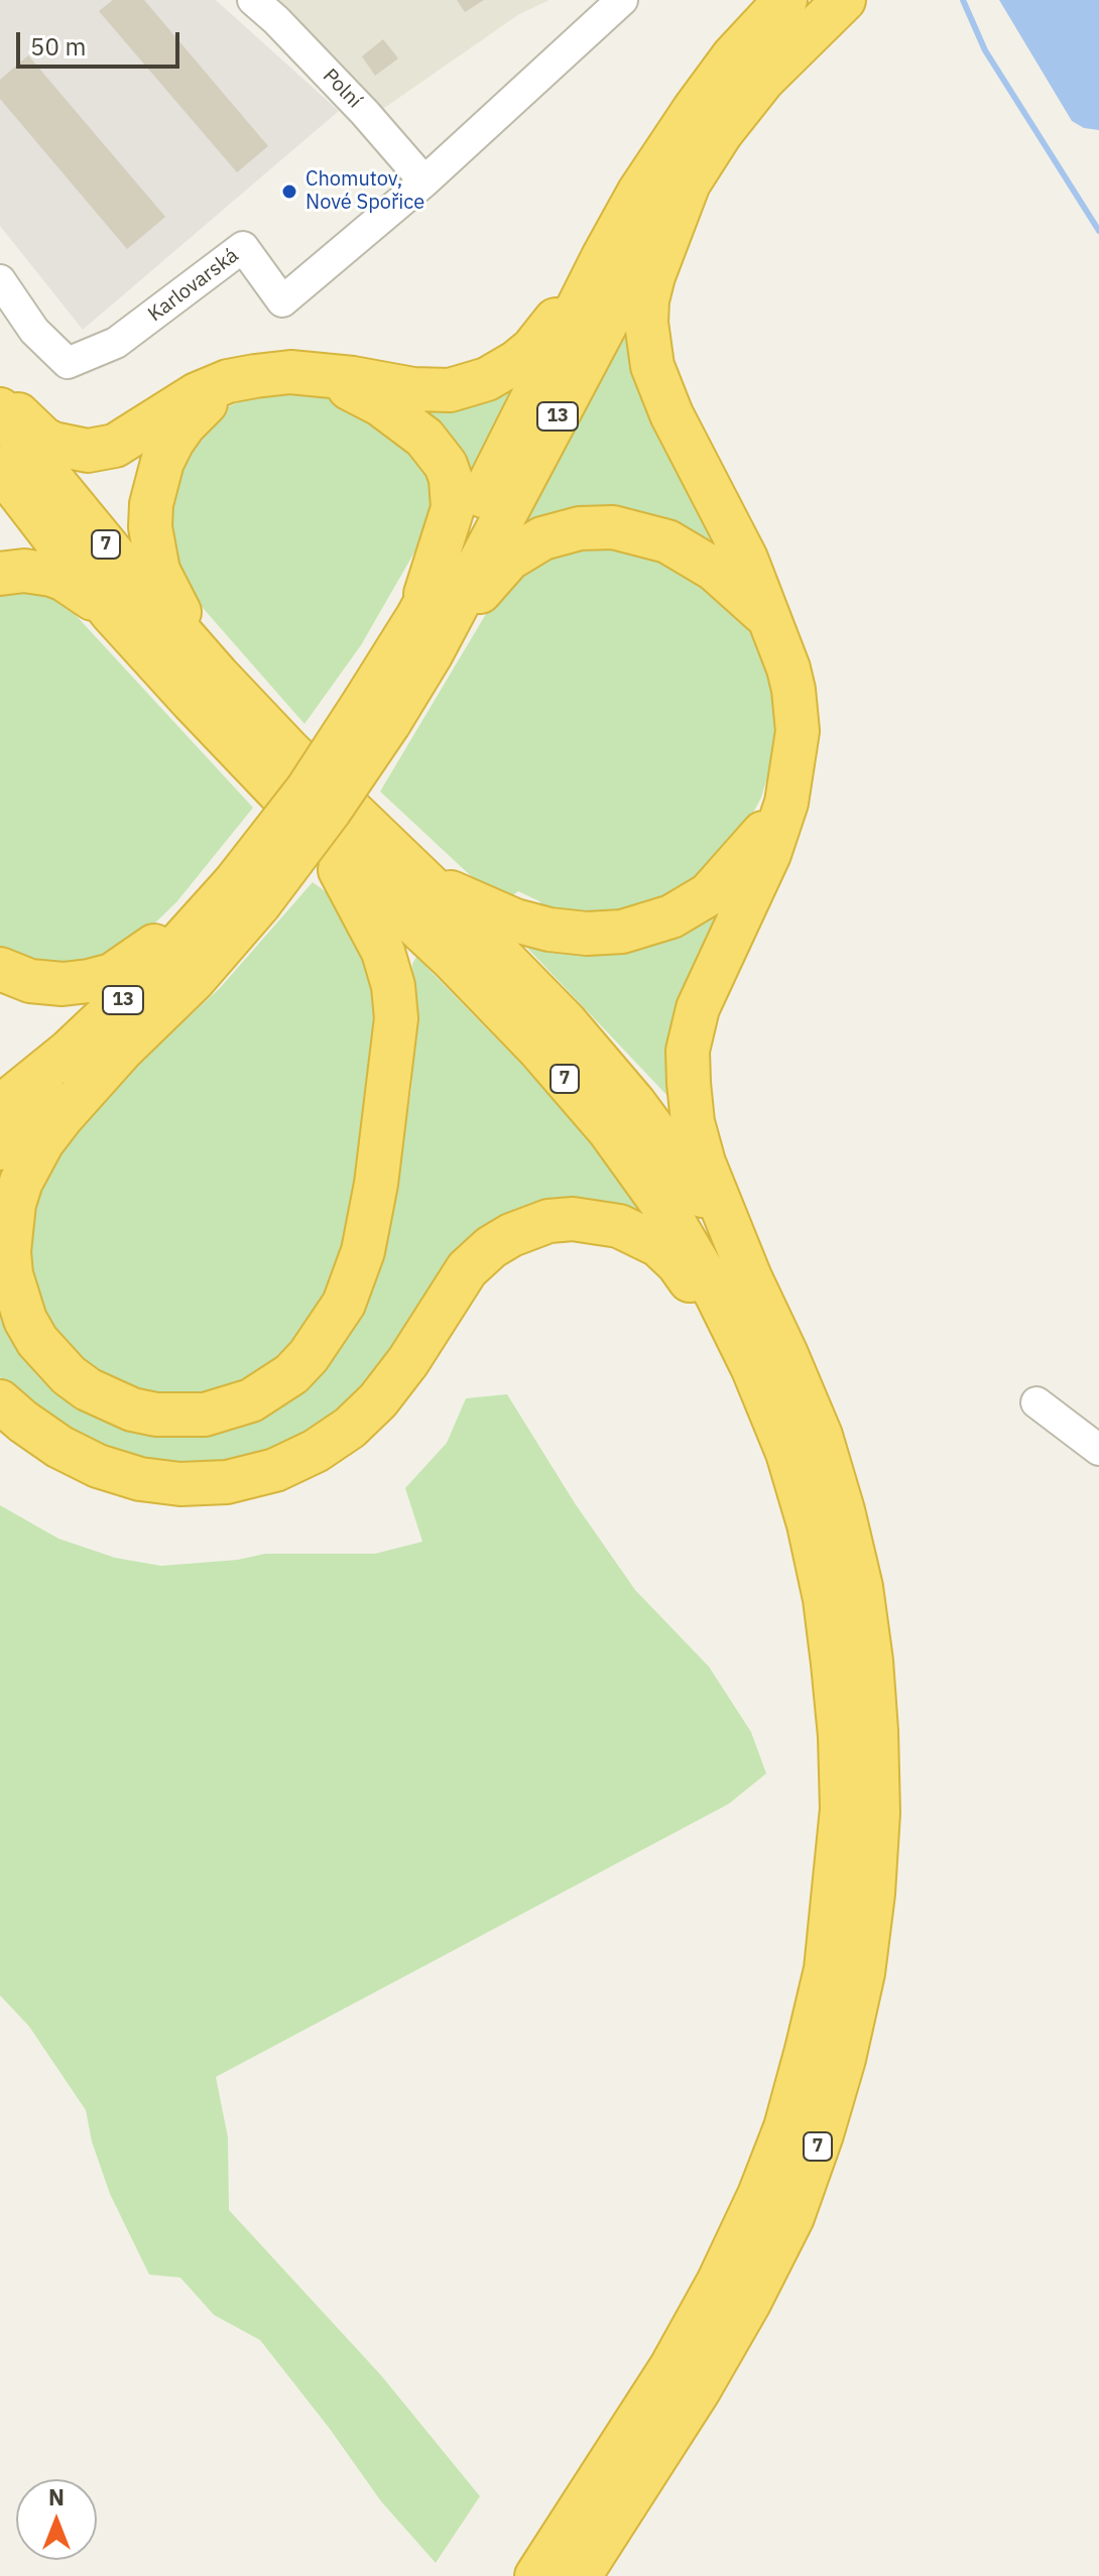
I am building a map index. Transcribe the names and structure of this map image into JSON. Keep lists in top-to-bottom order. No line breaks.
{"streets":{"highway":["13","7"],"street":["Polní","Karlovarská"]},"crossings":[["Polní","Karlovarská"]],"places":["Chomutov, Nové Spořice"],"scale_bar":"50 m","north":"top"}
